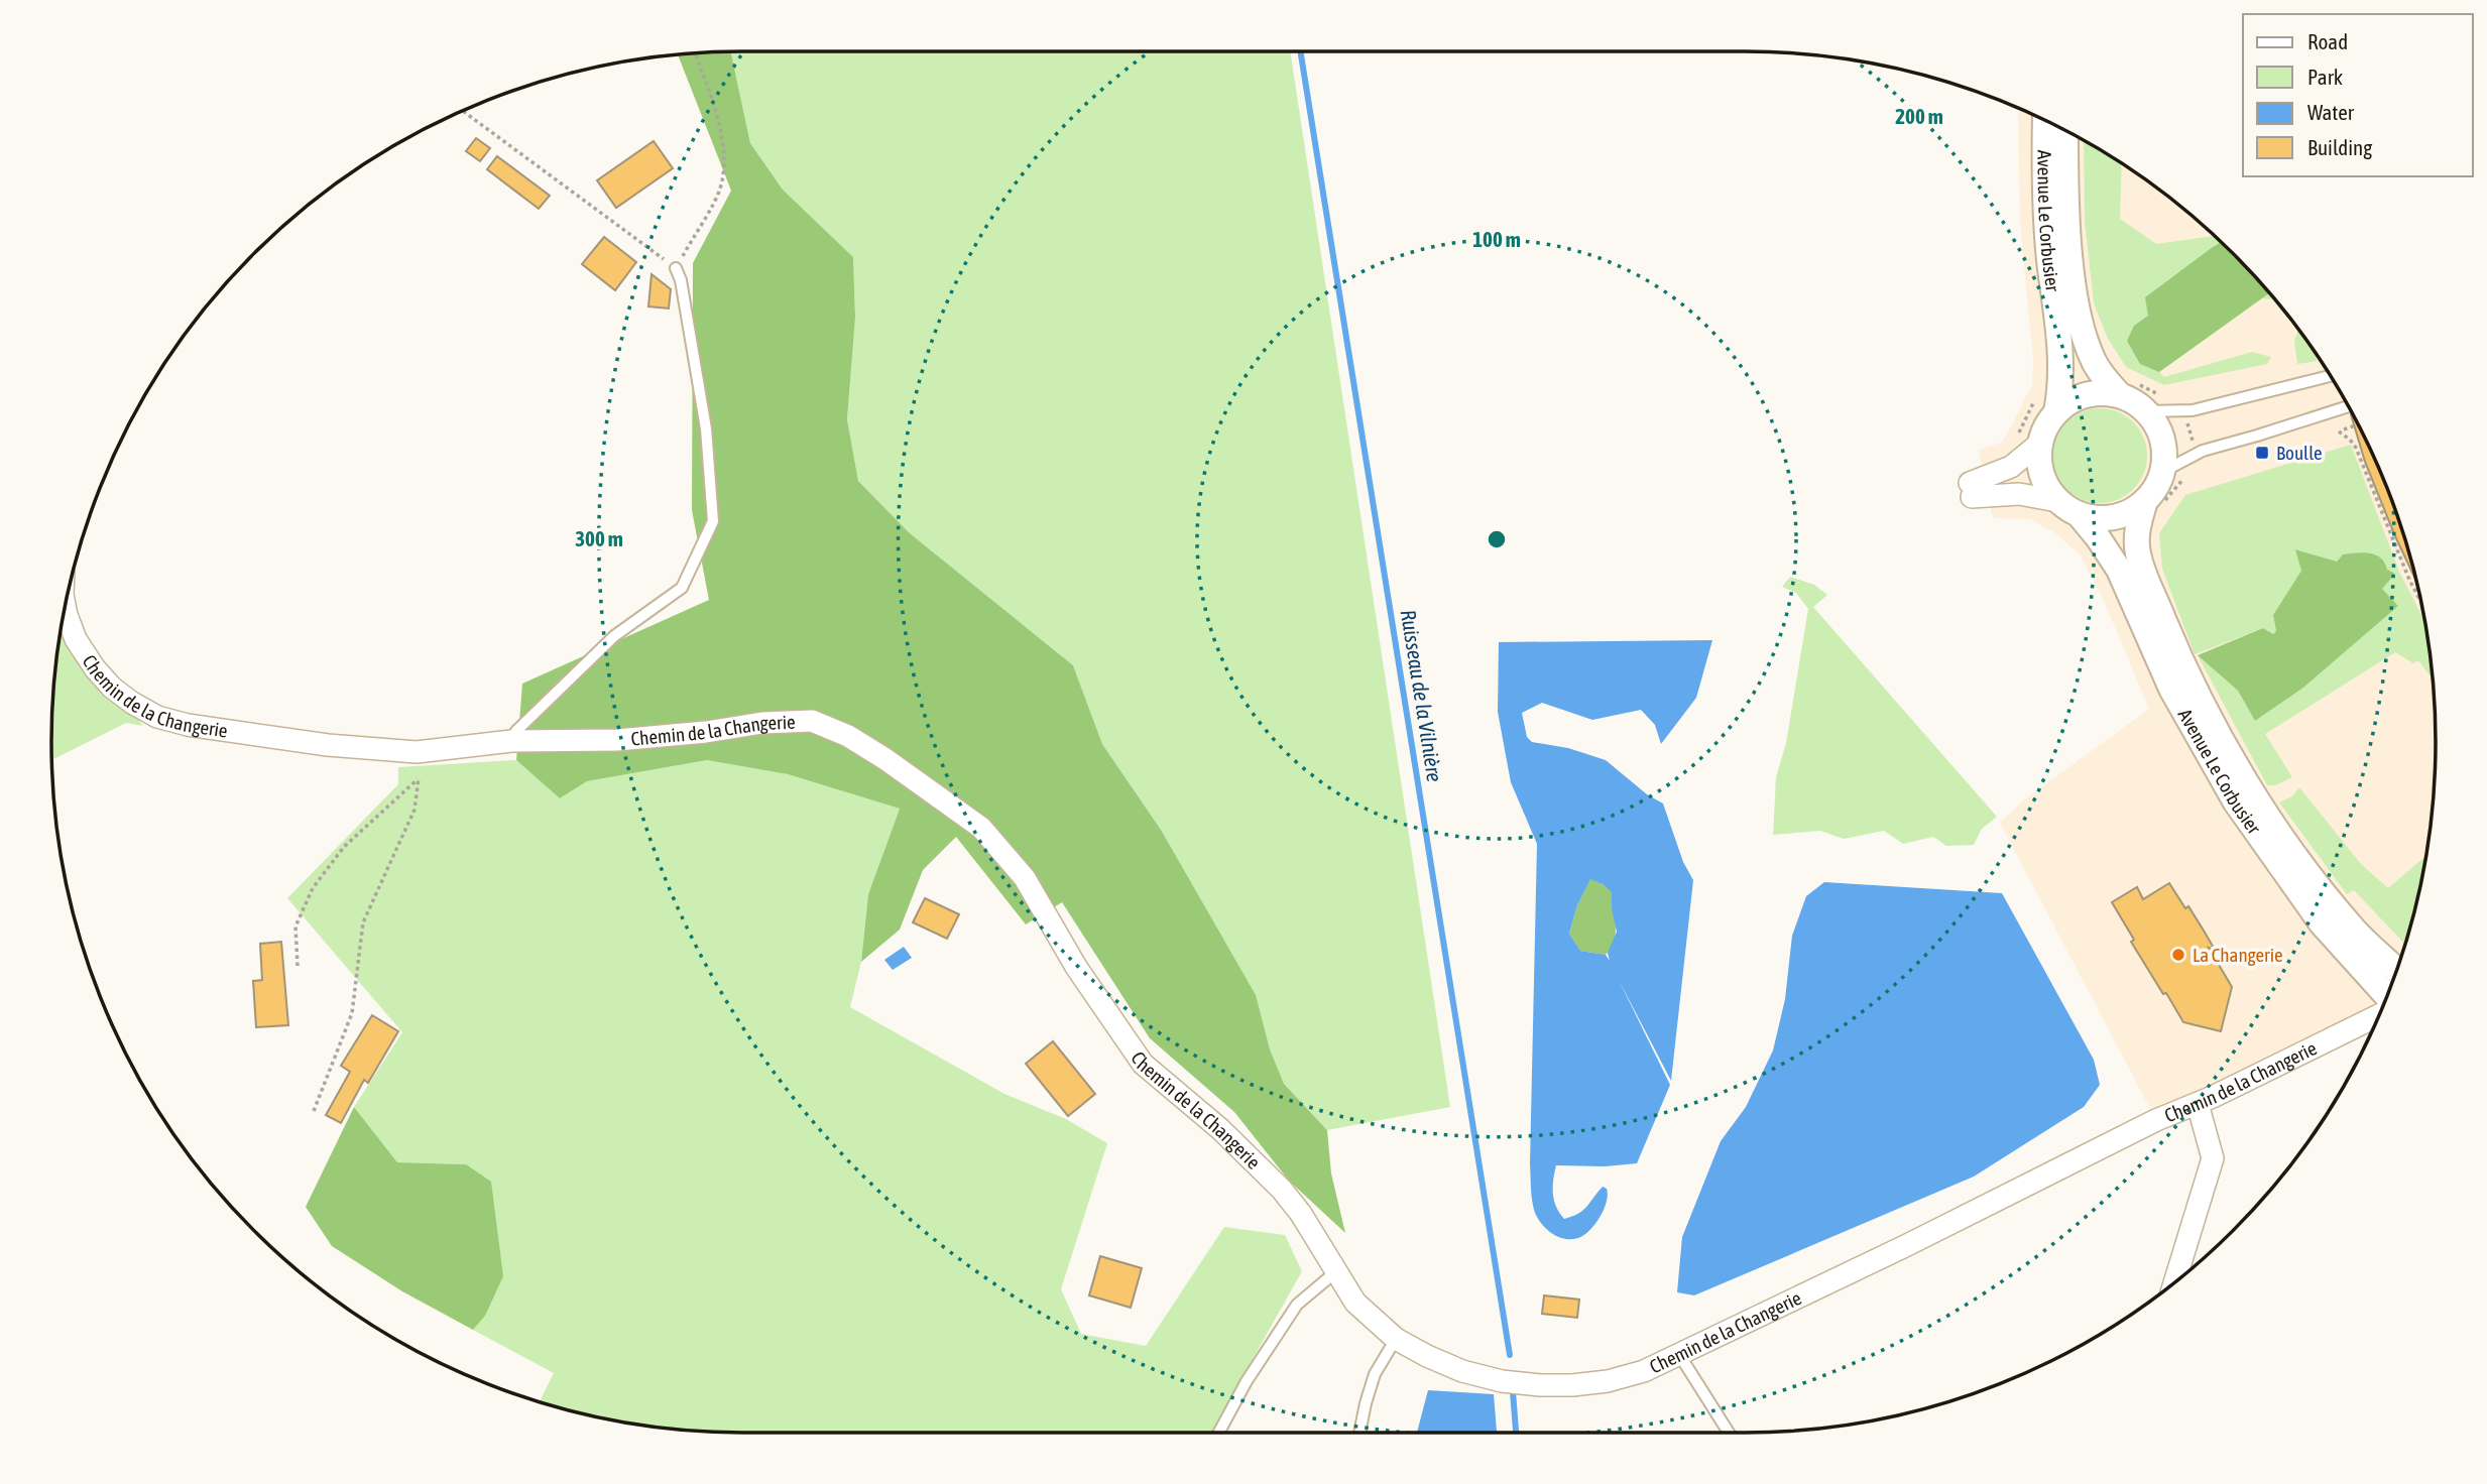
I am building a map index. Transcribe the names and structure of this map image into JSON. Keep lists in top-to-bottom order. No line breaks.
{"streets":{"street":["Avenue Le Corbusier","Chemin de la Changerie"]},"water":["Ruisseau de la Vilnière"],"places":{"transit":["Boulle"],"other":["La Changerie"]},"legend":["Road","Park","Water","Building"],"rings":["200 m","100 m","300 m"]}
